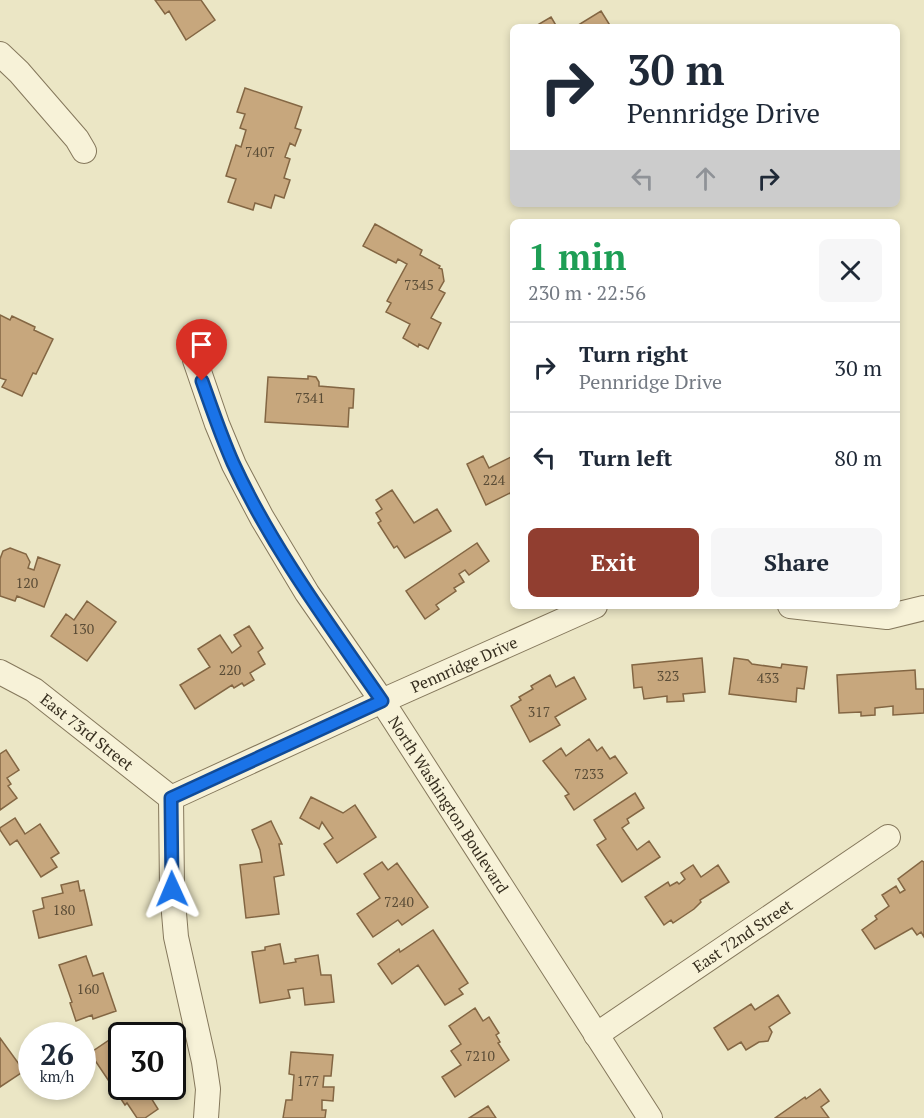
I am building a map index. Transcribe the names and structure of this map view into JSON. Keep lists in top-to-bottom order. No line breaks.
{"streets":{"street":["Pennridge Drive","East 73rd Street","North Washington Boulevard","East 72nd Street"]},"crossings":[["Pennridge Drive","East 73rd Street"],["Pennridge Drive","North Washington Boulevard"],["North Washington Boulevard","East 72nd Street"]],"house_numbers":["7407","7345","7341","224","120","130","220","323","433","317","7233","7240","180","160","7210","177"],"page":{"turn":["30 m","Pennridge Drive"],"heading":["1 min","230 m · 22:56"],"list":[{"name":"Turn right","note":"Pennridge Drive","value":"30 m"},{"name":"Turn left","value":"80 m"}],"buttons":["Exit","Share"],"speed":"26 km/h","limit":"30"}}
